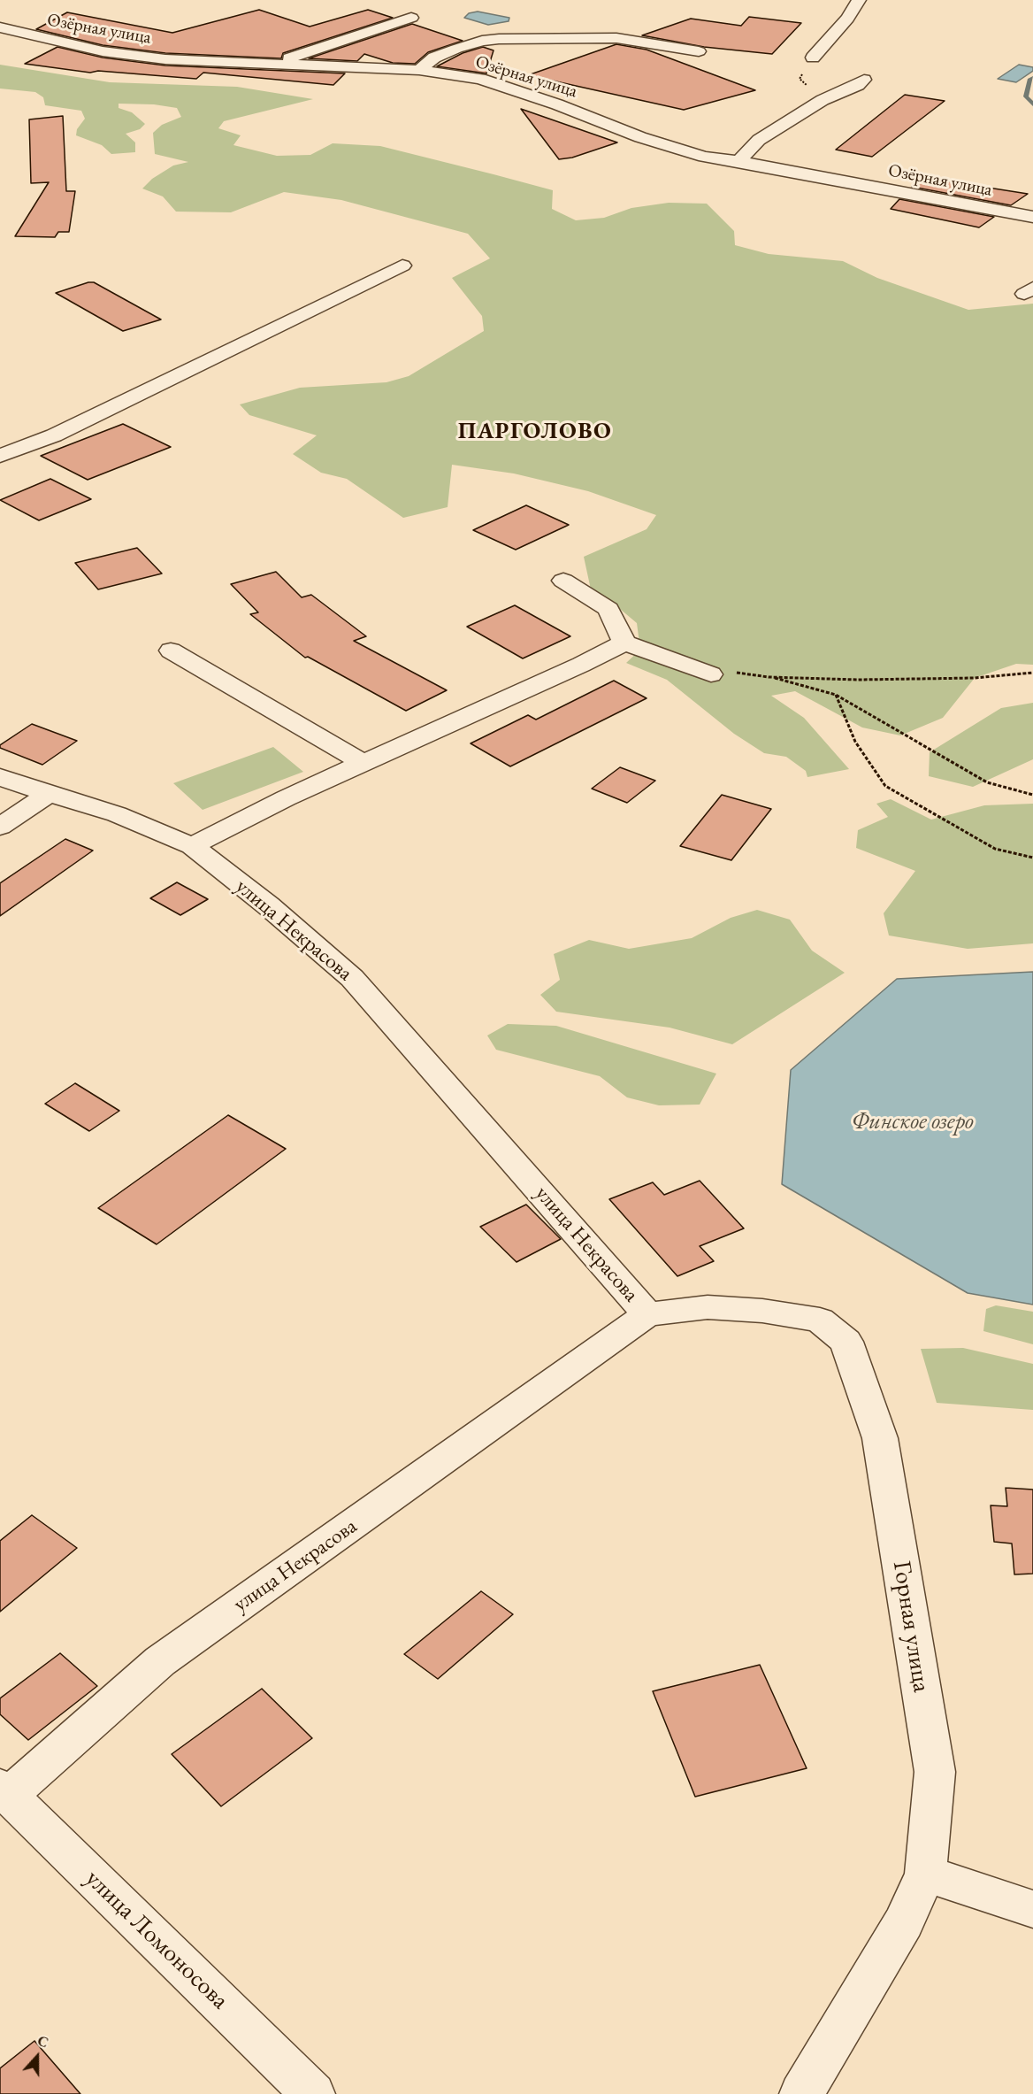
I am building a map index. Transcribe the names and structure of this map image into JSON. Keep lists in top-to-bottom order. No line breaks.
{"streets":{"street":["Озёрная улица","улица Некрасова","Горная улица","улица Ломоносова"]},"crossings":[["улица Некрасова","Горная улица"],["улица Некрасова","улица Ломоносова"]],"districts":["ПАРГОЛОВО"],"water":["Финское озеро"],"north":"top"}
